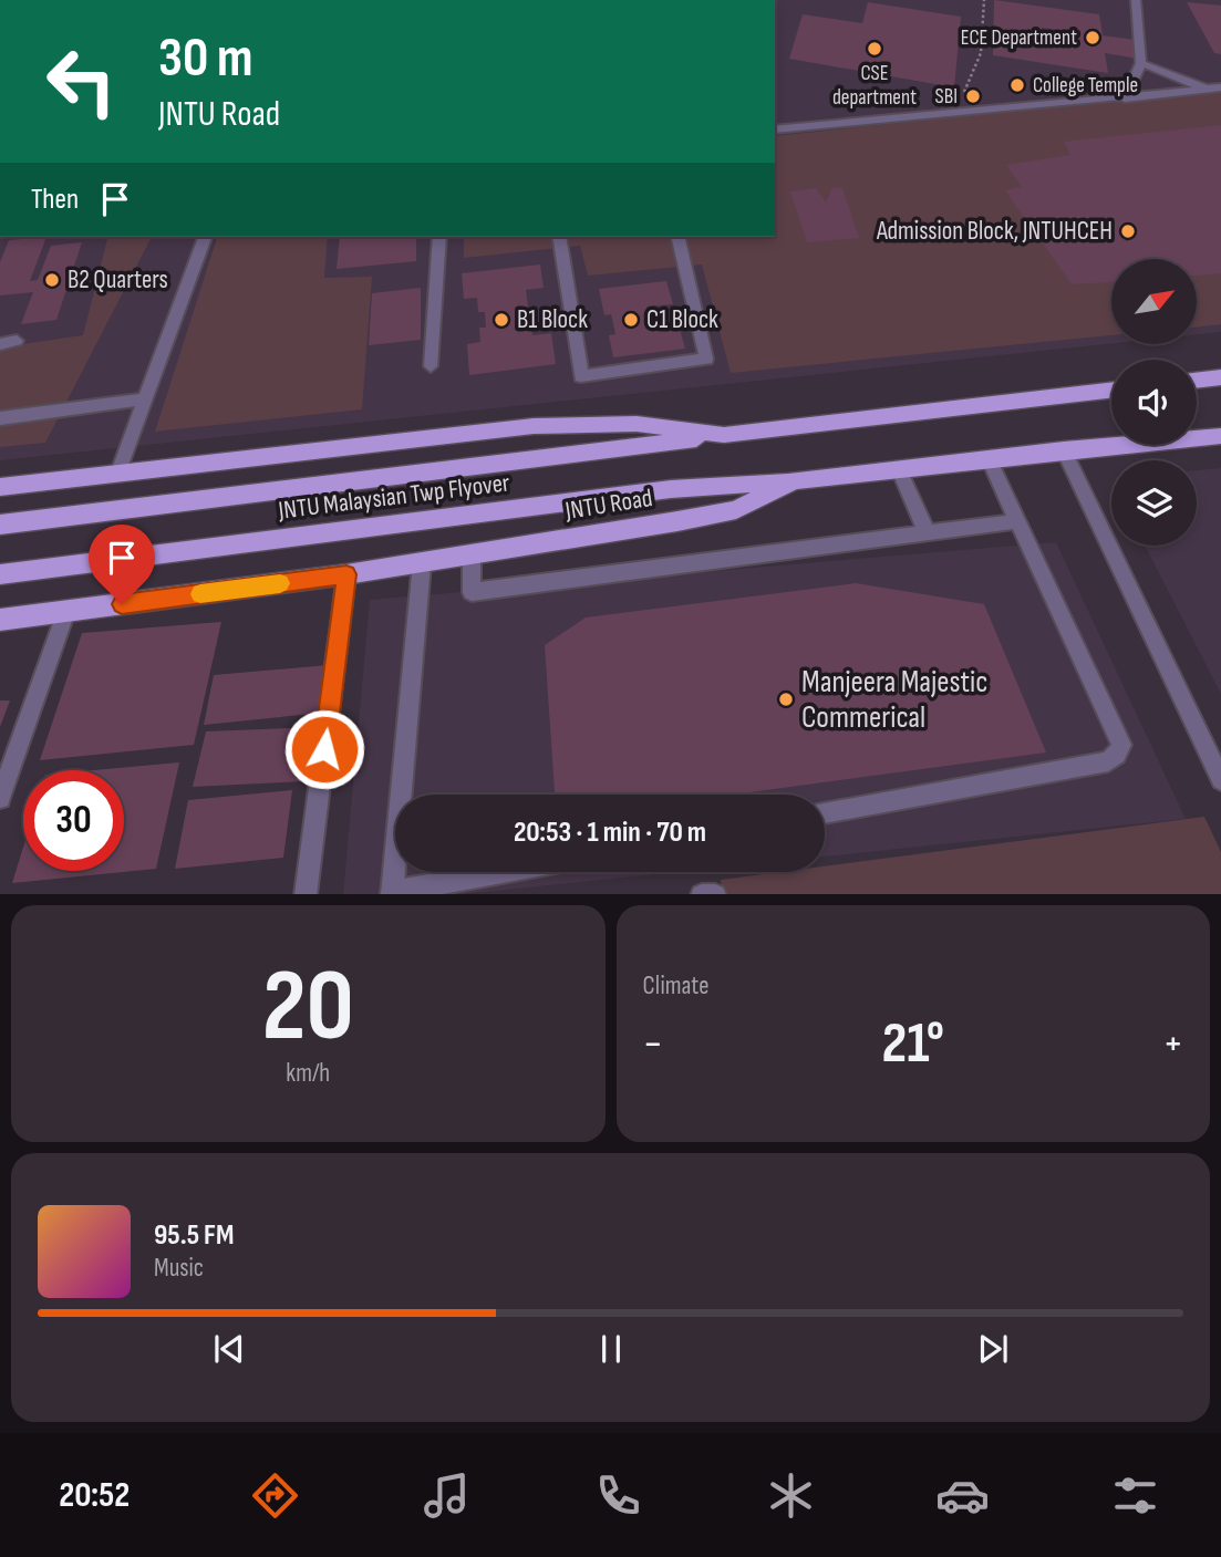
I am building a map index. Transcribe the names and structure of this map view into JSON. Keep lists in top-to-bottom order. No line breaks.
{"streets":{"main road":["JNTU Malaysian Twp Flyover","JNTU Road"]},"crossings":[["JNTU Malaysian Twp Flyover","JNTU Road"]],"places":["ECE Department","CSE department","College Temple","SBI","Admission Block, JNTUHCEH","B2 Quarters","B1 Block","C1 Block","Manjeera Majestic Commerical"],"north":"top right","page":{"turn":["30 m","JNTU Road"],"then":"Then","limit":"30","trip":"20:53 · 1 min · 70 m","tile":[["20","km/h"],"Climate"],"heat":["−","21°","+"],"song":["95.5 FM","Music"],"tabs":"20:52"}}
